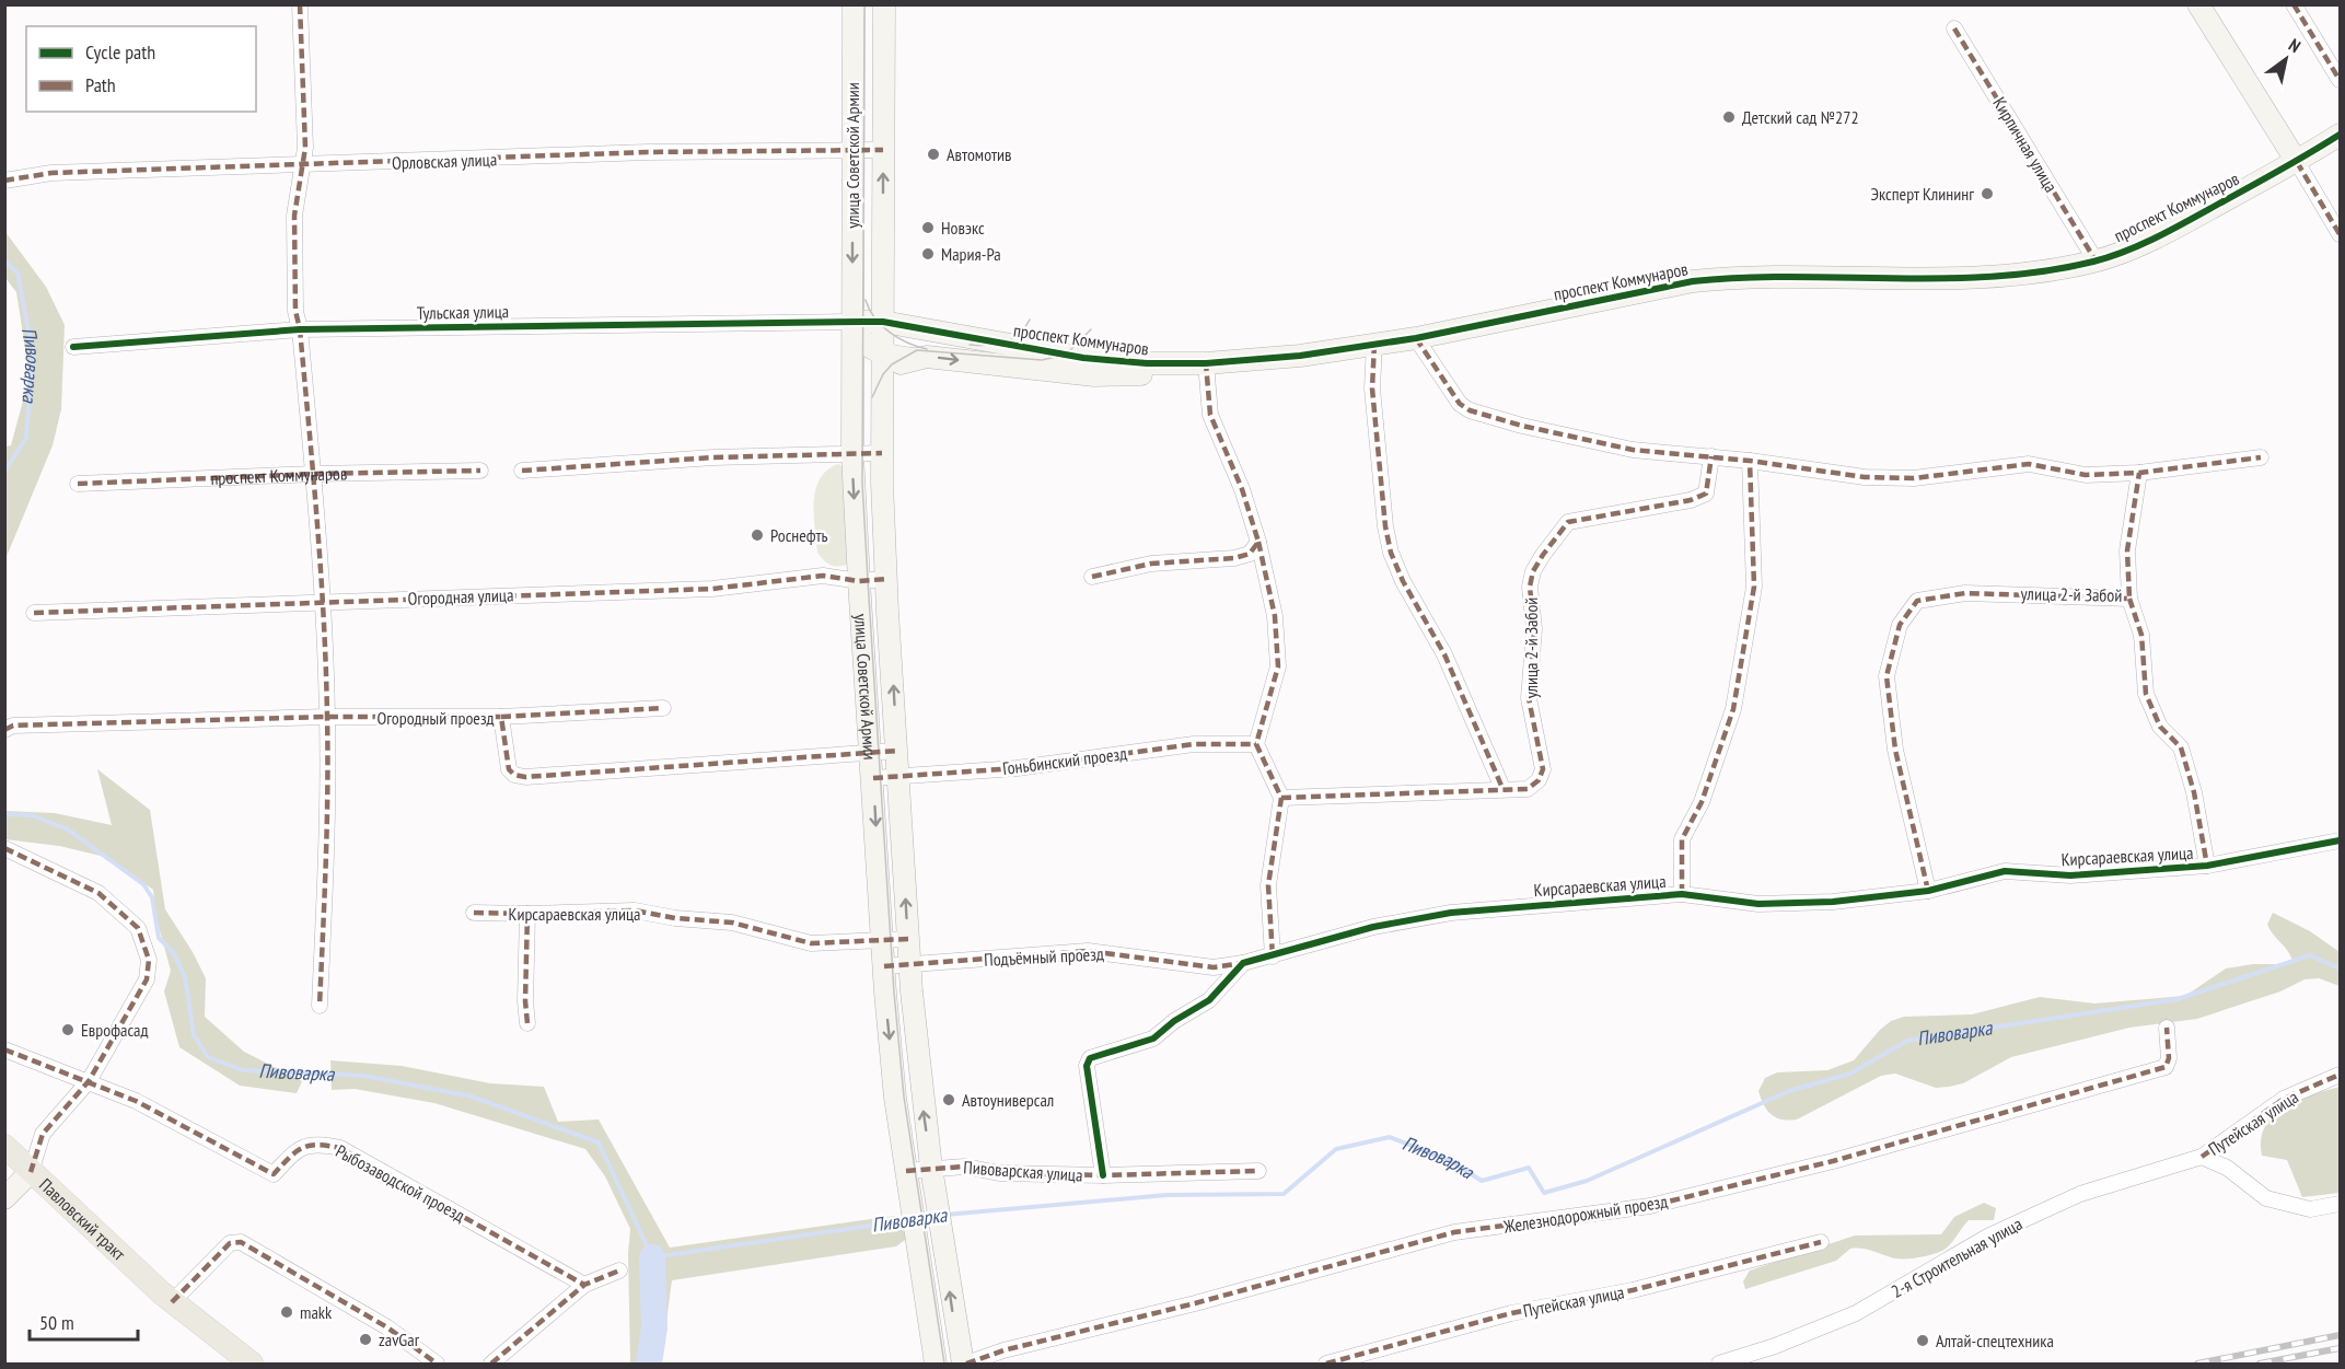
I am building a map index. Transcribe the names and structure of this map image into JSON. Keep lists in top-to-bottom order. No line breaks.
{"streets":{"main road":["улица Советской Армии","проспект Коммунаров","Павловский тракт"],"street":["Кирпичная улица","Орловская улица","Тульская улица","улица 2-й Забой","Огородная улица","Огородный проезд","Гоньбинский проезд","Кирсараевская улица","Подъёмный проезд","Путейская улица","Пивоварская улица","Рыбозаводской проезд","Железнодорожный проезд","2-я Строительная улица"]},"crossings":[["Кирпичная улица","проспект Коммунаров"],["улица Советской Армии","Орловская улица"],["улица Советской Армии","проспект Коммунаров"],["улица Советской Армии","Тульская улица"],["улица Советской Армии","Огородная улица"],["улица Советской Армии","Огородный проезд"],["улица Советской Армии","Гоньбинский проезд"],["улица Советской Армии","Кирсараевская улица"],["улица Советской Армии","Подъёмный проезд"],["улица Советской Армии","Пивоварская улица"],["улица Советской Армии","Железнодорожный проезд"],["проспект Коммунаров","Тульская улица"],["улица 2-й Забой","Кирсараевская улица"],["Кирсараевская улица","Подъёмный проезд"],["Путейская улица","2-я Строительная улица"]],"water":["Пивоварка"],"places":["Детский сад №272","Автомотив","Эксперт Клининг","Новэкс","Мария-Ра","Роснефть","Еврофасад","Автоуниверсал","makk","zavGar","Алтай-спецтехника"],"legend":["Cycle path","Path"],"scale_bar":"50 m","north":"top right"}
